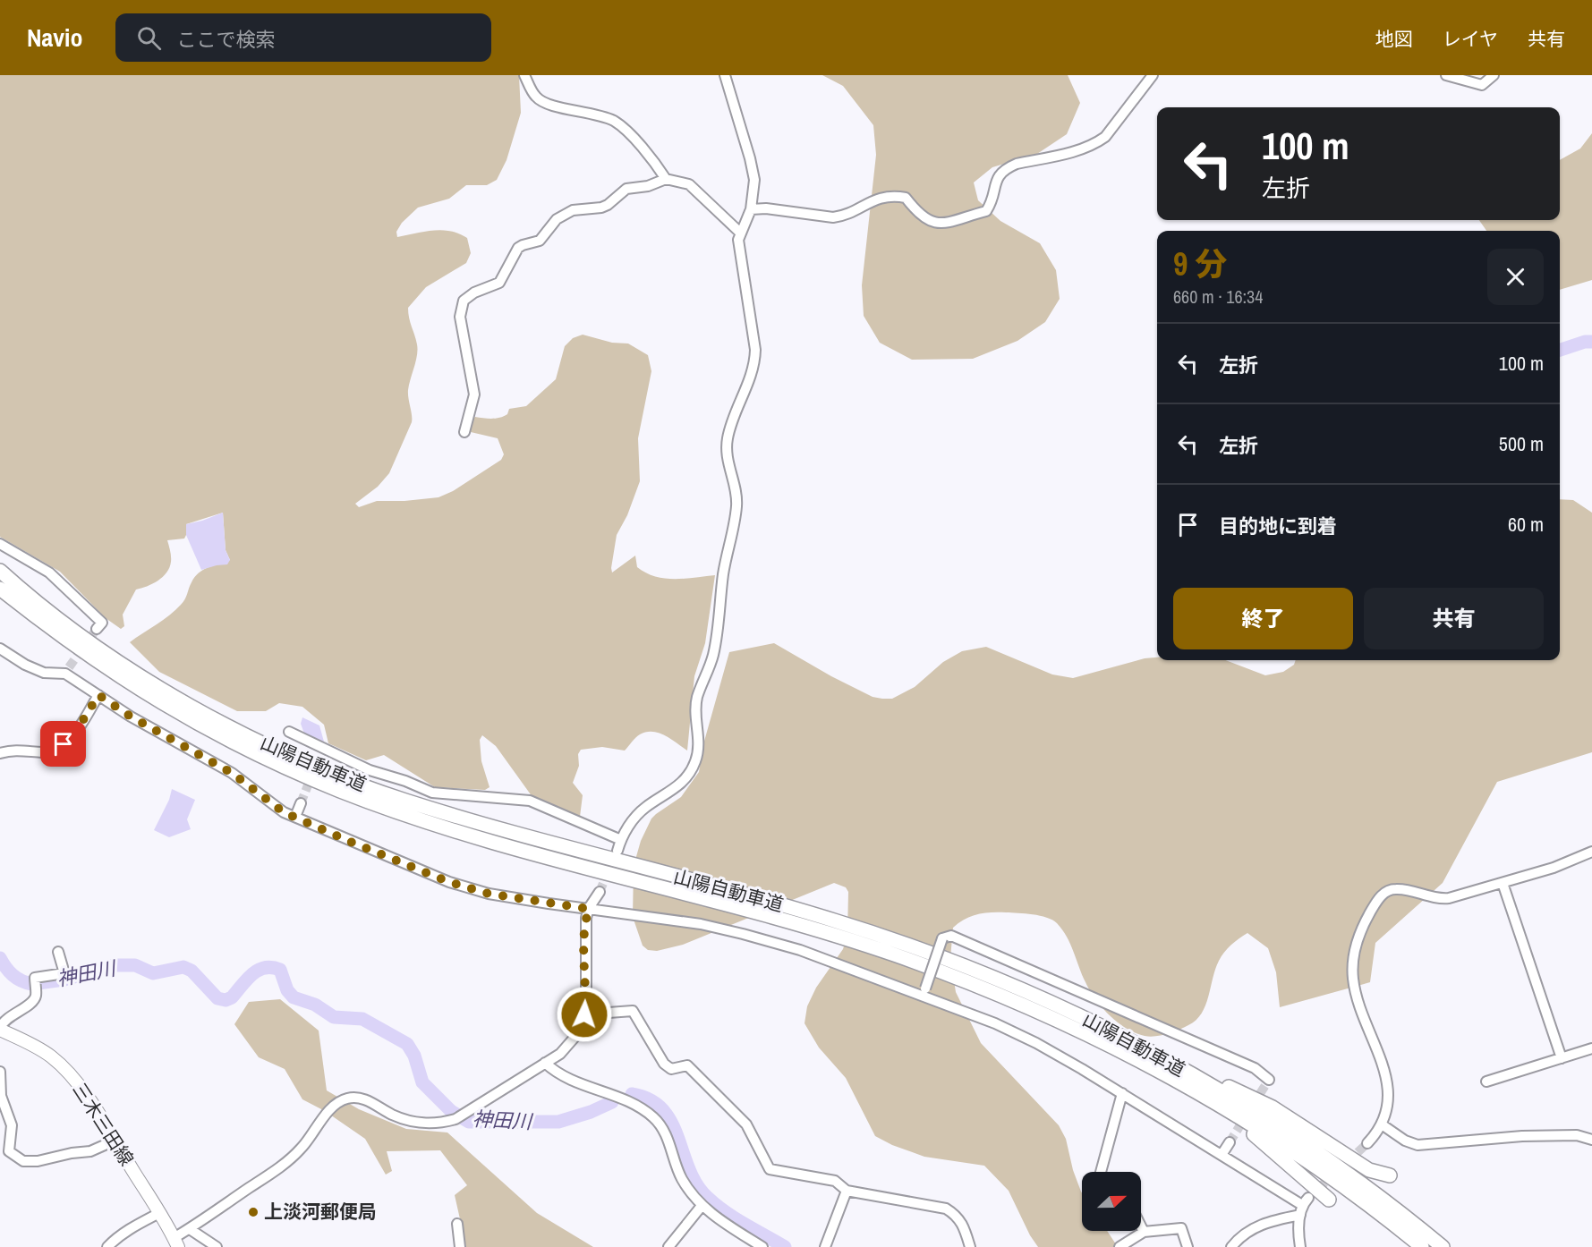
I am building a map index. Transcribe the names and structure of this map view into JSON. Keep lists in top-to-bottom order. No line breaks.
{"streets":{"highway":["山陽自動車道"],"main road":["三木三田線"]},"water":["神田川"],"places":["上淡河郵便局"],"north":"right","page":{"header":"Navio","search":"ここで検索","nav":["地図","レイヤ","共有"],"turn":["100 m","左折"],"heading":["9 分","660 m · 16:34"],"list":[{"name":"左折","value":"100 m"},{"name":"左折","value":"500 m"},{"name":"目的地に到着","value":"60 m"}],"buttons":["終了","共有"]}}
